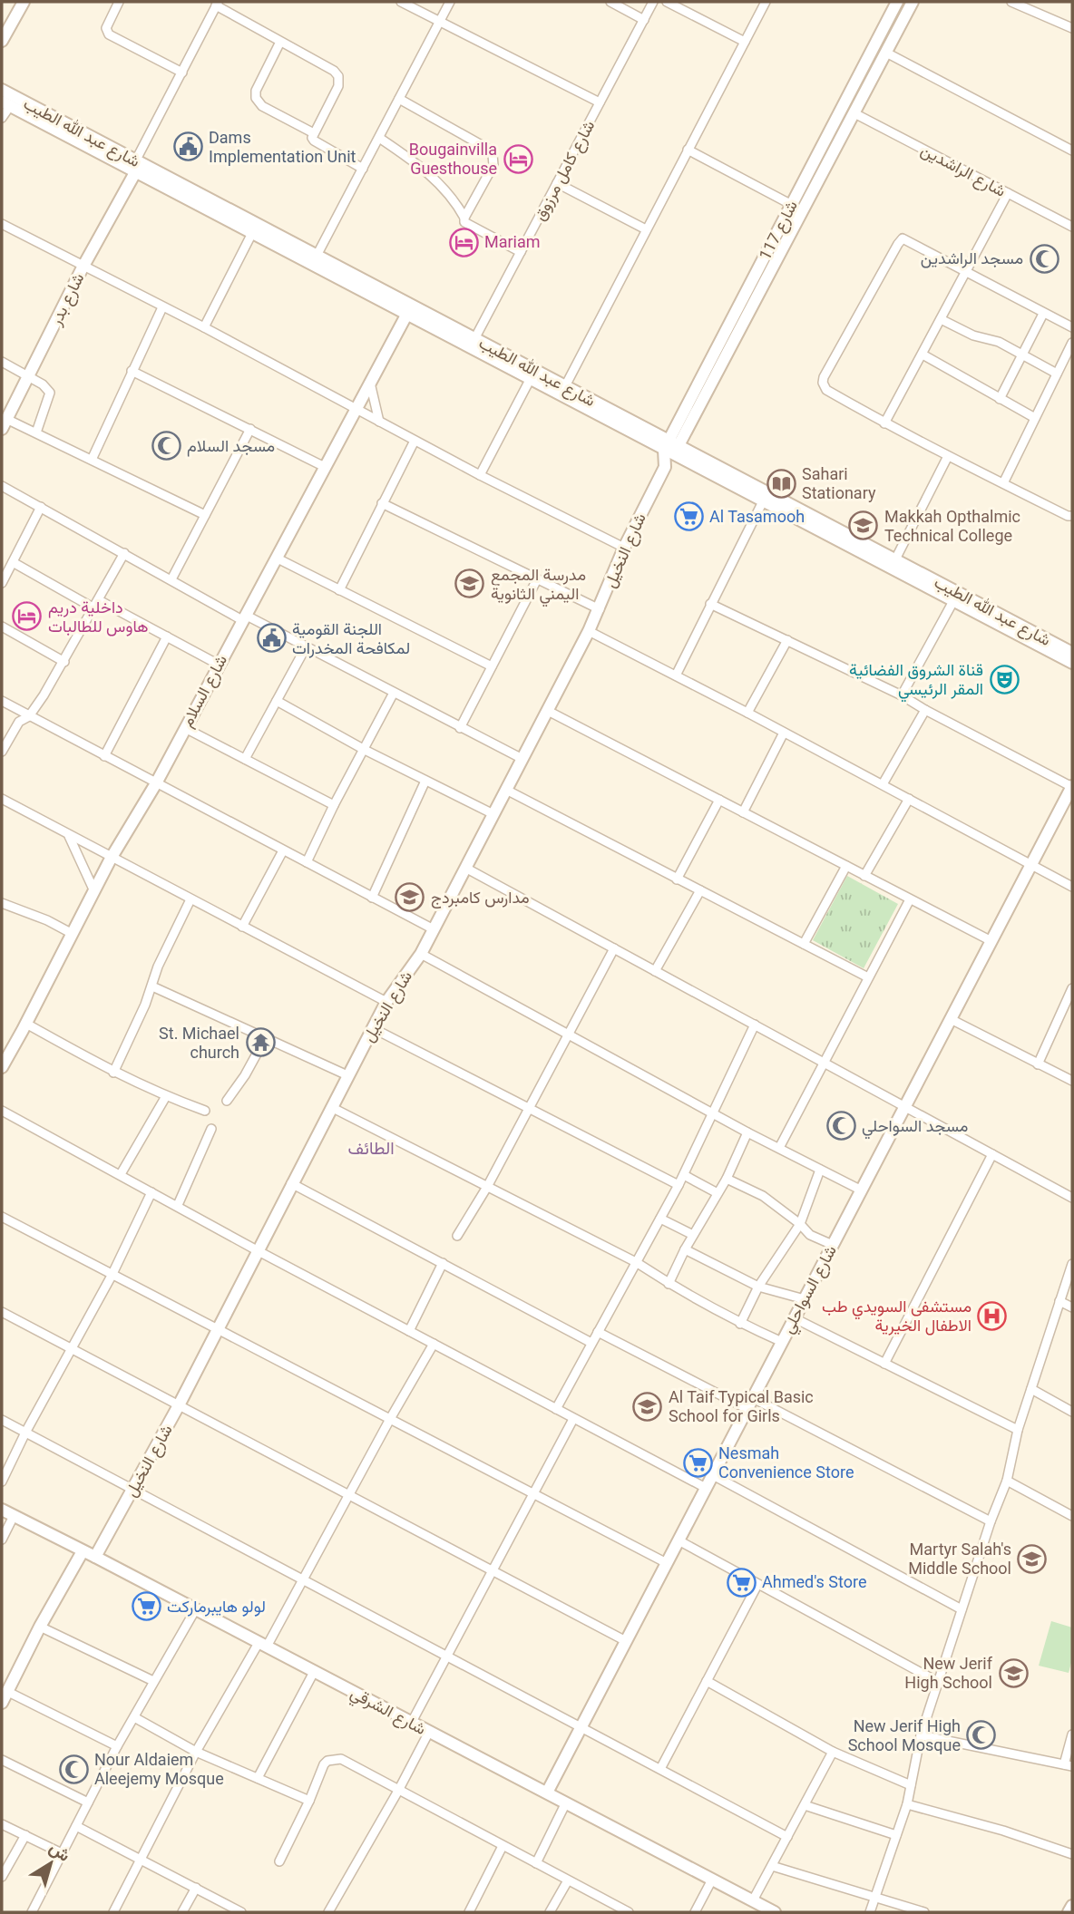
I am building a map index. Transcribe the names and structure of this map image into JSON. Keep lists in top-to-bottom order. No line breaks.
{"streets":{"street":["شارع عبد الله الطيب","شارع كامل مرزوق","شارع الراشدين","شارع 117","شارع بدر","شارع النخيل","شارع السلام","شارع السواحلي","شارع الشرقي"]},"crossings":[["شارع عبد الله الطيب","شارع كامل مرزوق"],["شارع عبد الله الطيب","شارع 117"],["شارع عبد الله الطيب","شارع بدر"],["شارع عبد الله الطيب","شارع النخيل"],["شارع عبد الله الطيب","شارع السلام"],["شارع الراشدين","شارع 117"],["شارع 117","شارع النخيل"],["شارع النخيل","شارع الشرقي"],["شارع السواحلي","شارع الشرقي"]],"districts":["الطائف"],"places":{"public building":["Dams Implementation Unit","اللجنة القومية لمكافحة المخدرات"],"hotel":["Bougainvilla Guesthouse","Mariam","داخلية دريم هاوس للطالبات"],"mosque":["مسجد الراشدين","مسجد السلام","مسجد السواحلي","New Jerif High School Mosque","Nour Aldaiem Aleejemy Mosque"],"library":["Sahari Stationary"],"supermarket":["Al Tasamooh","Nesmah Convenience Store","Ahmed's Store","لولو هايبرماركت"],"school or university":["Makkah Opthalmic Technical College","مدرسة المجمع اليمني الثانوية","مدارس كامبردج","Al Taif Typical Basic School for Girls","Martyr Salah's Middle School","New Jerif High School"],"theatre":["قناة الشروق الفضائية المقر الرئيسي"],"temple":["St. Michael church"],"hospital":["مستشفى السويدي طب الاطفال الخيرية"]},"north":"top right"}
